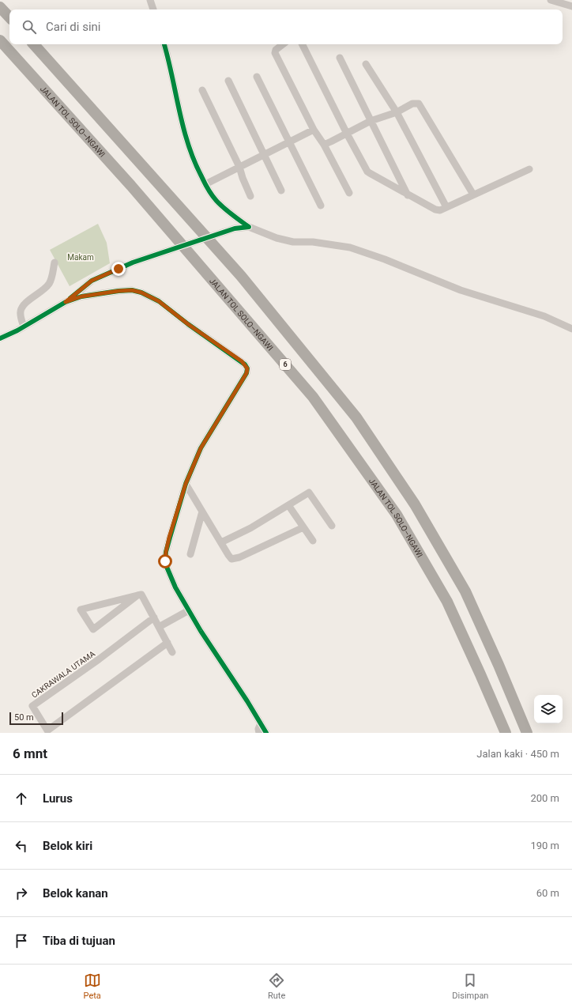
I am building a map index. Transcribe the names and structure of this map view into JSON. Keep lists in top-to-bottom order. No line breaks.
{"streets":{"highway":["JALAN TOL SOLO–NGAWI","6"],"street":["CAKRAWALA UTAMA"]},"parks":["Makam"],"scale_bar":"50 m","page":{"search":"Cari di sini","scale":"50 m","heading":["6 mnt","Jalan kaki · 450 m"],"list":[["Lurus","200 m"],["Belok kiri","190 m"],["Belok kanan","60 m"],"Tiba di tujuan"],"nav":["Peta","Rute","Disimpan"]}}
